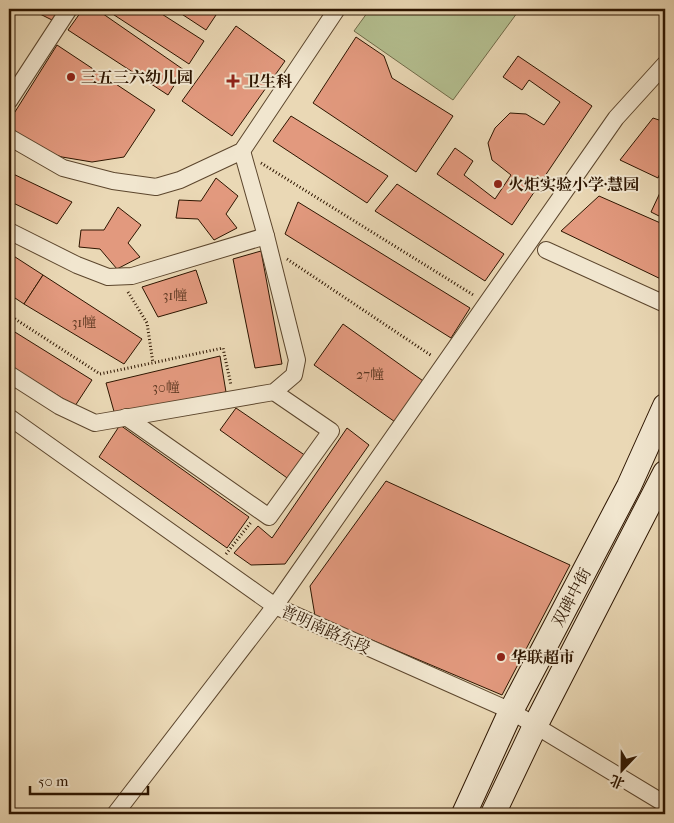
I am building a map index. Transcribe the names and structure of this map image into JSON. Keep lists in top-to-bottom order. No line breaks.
{"streets":{"main road":["双碑中街"],"street":["普明南路东段"]},"crossings":[["双碑中街","普明南路东段"]],"places":{"other":["三五三六幼儿园","火炬实验小学·慧园","华联超市"],"health":["卫生科"]},"house_numbers":["31幢","31幢","27幢","30幢"],"scale_bar":"50 m","north":"bottom"}
